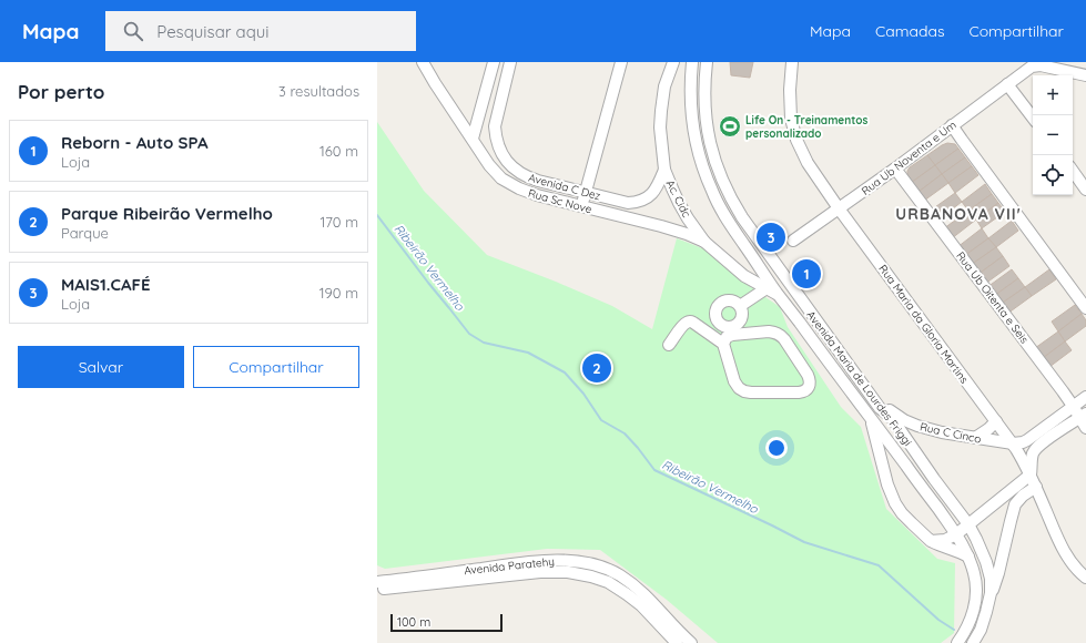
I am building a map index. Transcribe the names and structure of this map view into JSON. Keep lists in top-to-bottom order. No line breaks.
{"streets":{"street":["Rua Ub Noventa e Um","Avenida C Dez","Ac. Cidc","Rua Sc Nove","Rua Ub Oitenta e Seis","Rua Maria da Gloria Martins","Avenida Maria de Lourdes Friggi","Rua C Cinco","Avenida Paratehy"]},"crossings":[["Rua Ub Noventa e Um","Rua Ub Oitenta e Seis"],["Rua Ub Noventa e Um","Rua Maria da Gloria Martins"],["Avenida C Dez","Ac. Cidc"],["Ac. Cidc","Rua Sc Nove"],["Ac. Cidc","Avenida Maria de Lourdes Friggi"],["Rua Maria da Gloria Martins","Rua C Cinco"],["Avenida Maria de Lourdes Friggi","Rua C Cinco"]],"districts":["URBANOVA VII'"],"water":["Ribeirão Vermelho"],"places":{"sports":["Life On - Treinamentos personalizado"]},"scale_bar":"100 m","page":{"header":"Mapa","search":"Pesquisar aqui","nav":["Mapa","Camadas","Compartilhar"],"heading":["Por perto","3 resultados"],"map_buttons":["+","−"],"list":[{"mark":"1","name":"Reborn - Auto SPA","note":"Loja","value":"160 m"},{"mark":"2","name":"Parque Ribeirão Vermelho","note":"Parque","value":"170 m"},{"mark":"3","name":"MAIS1.CAFÉ","note":"Loja","value":"190 m"}],"pins":["3","1","2"],"buttons":["Salvar","Compartilhar"],"scale":"100 m"}}
